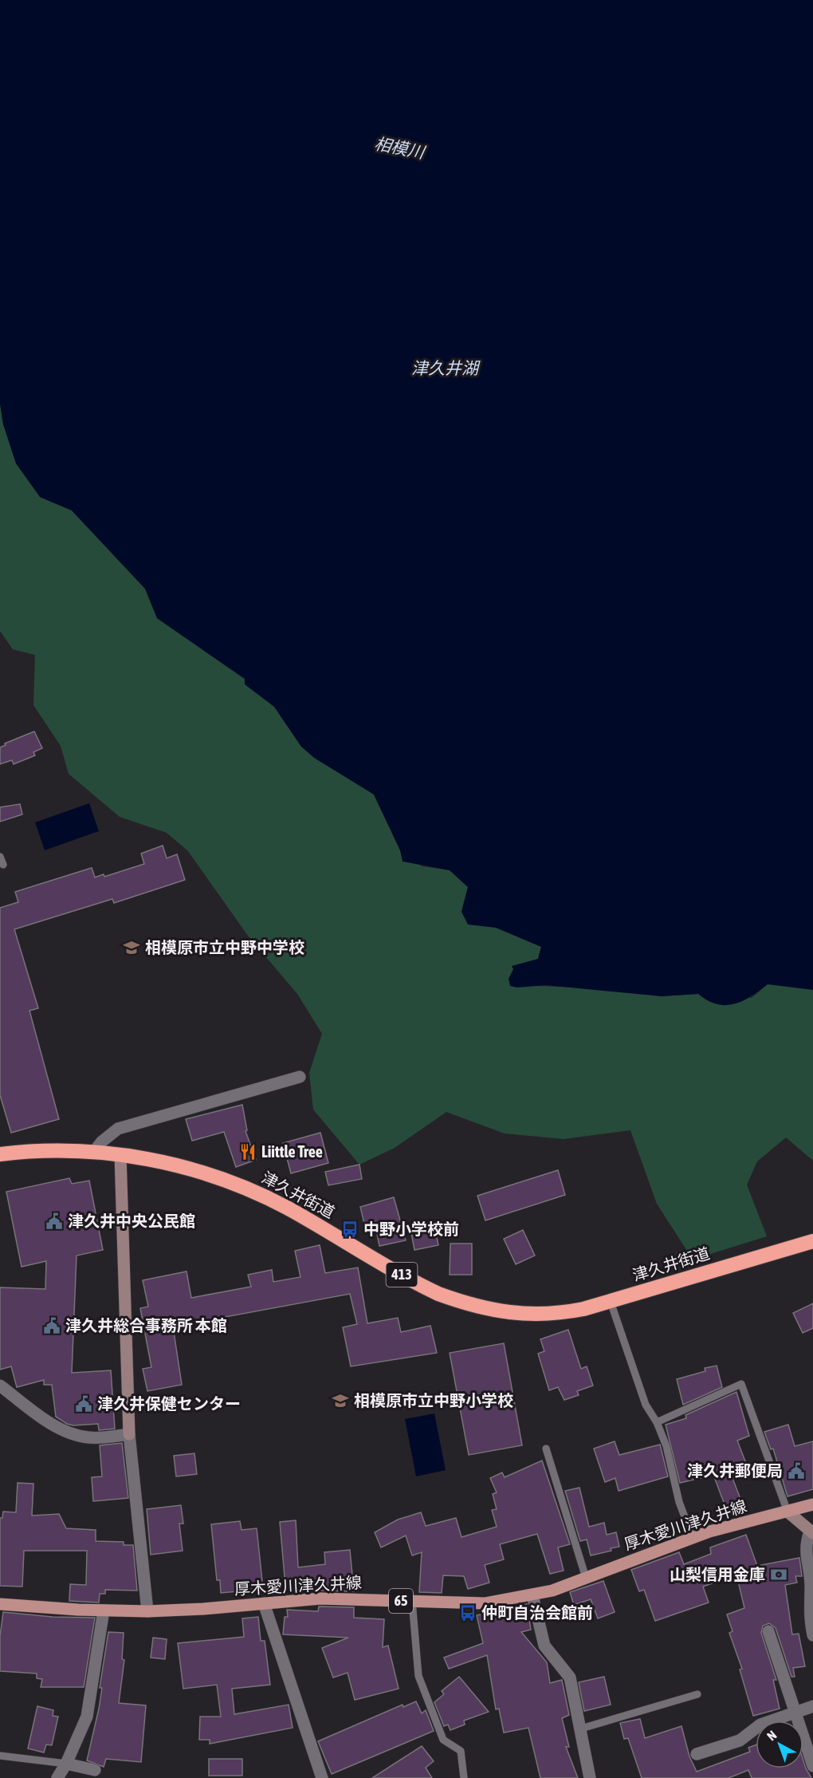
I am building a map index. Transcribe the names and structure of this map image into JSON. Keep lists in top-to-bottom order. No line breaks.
{"streets":{"highway":["津久井街道","413"],"main road":["厚木愛川津久井線","65"]},"water":["相模川","津久井湖"],"places":{"school or university":["相模原市立中野中学校","相模原市立中野小学校"],"restaurant":["Liittle Tree"],"public building":["津久井中央公民館","津久井総合事務所 本館","津久井保健センター","津久井郵便局"],"bus stop":["中野小学校前","仲町自治会館前"],"bank":["山梨信用金庫"]},"north":"top left"}
